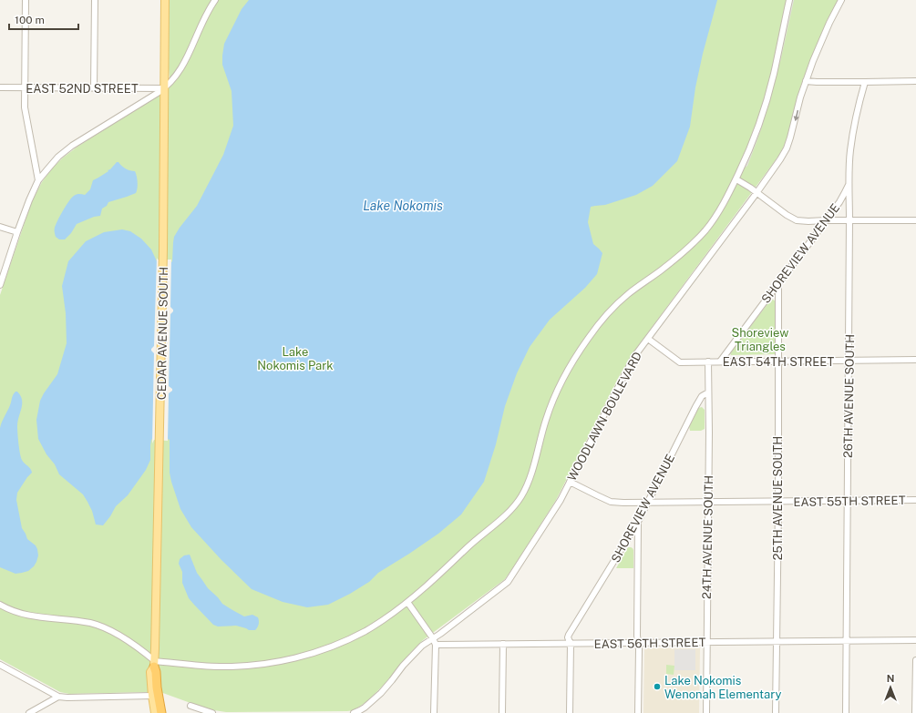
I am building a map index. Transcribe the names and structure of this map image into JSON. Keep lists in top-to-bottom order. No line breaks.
{"streets":{"highway":["CEDAR AVENUE SOUTH"],"street":["EAST 52ND STREET","SHOREVIEW AVENUE","EAST 54TH STREET","26TH AVENUE SOUTH","WOODLAWN BOULEVARD","25TH AVENUE SOUTH","EAST 55TH STREET","24TH AVENUE SOUTH","EAST 56TH STREET"]},"crossings":[["EAST 52ND STREET","CEDAR AVENUE SOUTH"],["SHOREVIEW AVENUE","EAST 54TH STREET"],["SHOREVIEW AVENUE","26TH AVENUE SOUTH"],["SHOREVIEW AVENUE","25TH AVENUE SOUTH"],["SHOREVIEW AVENUE","EAST 55TH STREET"],["SHOREVIEW AVENUE","24TH AVENUE SOUTH"],["SHOREVIEW AVENUE","EAST 56TH STREET"],["EAST 54TH STREET","26TH AVENUE SOUTH"],["EAST 54TH STREET","WOODLAWN BOULEVARD"],["EAST 54TH STREET","25TH AVENUE SOUTH"],["EAST 54TH STREET","24TH AVENUE SOUTH"],["26TH AVENUE SOUTH","EAST 55TH STREET"],["26TH AVENUE SOUTH","EAST 56TH STREET"],["WOODLAWN BOULEVARD","EAST 55TH STREET"],["WOODLAWN BOULEVARD","EAST 56TH STREET"],["25TH AVENUE SOUTH","EAST 55TH STREET"],["25TH AVENUE SOUTH","EAST 56TH STREET"],["EAST 55TH STREET","24TH AVENUE SOUTH"],["24TH AVENUE SOUTH","EAST 56TH STREET"]],"water":["Lake Nokomis"],"parks":["Shoreview Triangles","Lake Nokomis Park"],"places":["Lake Nokomis Wenonah Elementary"],"scale_bar":"100 m","north":"top"}
